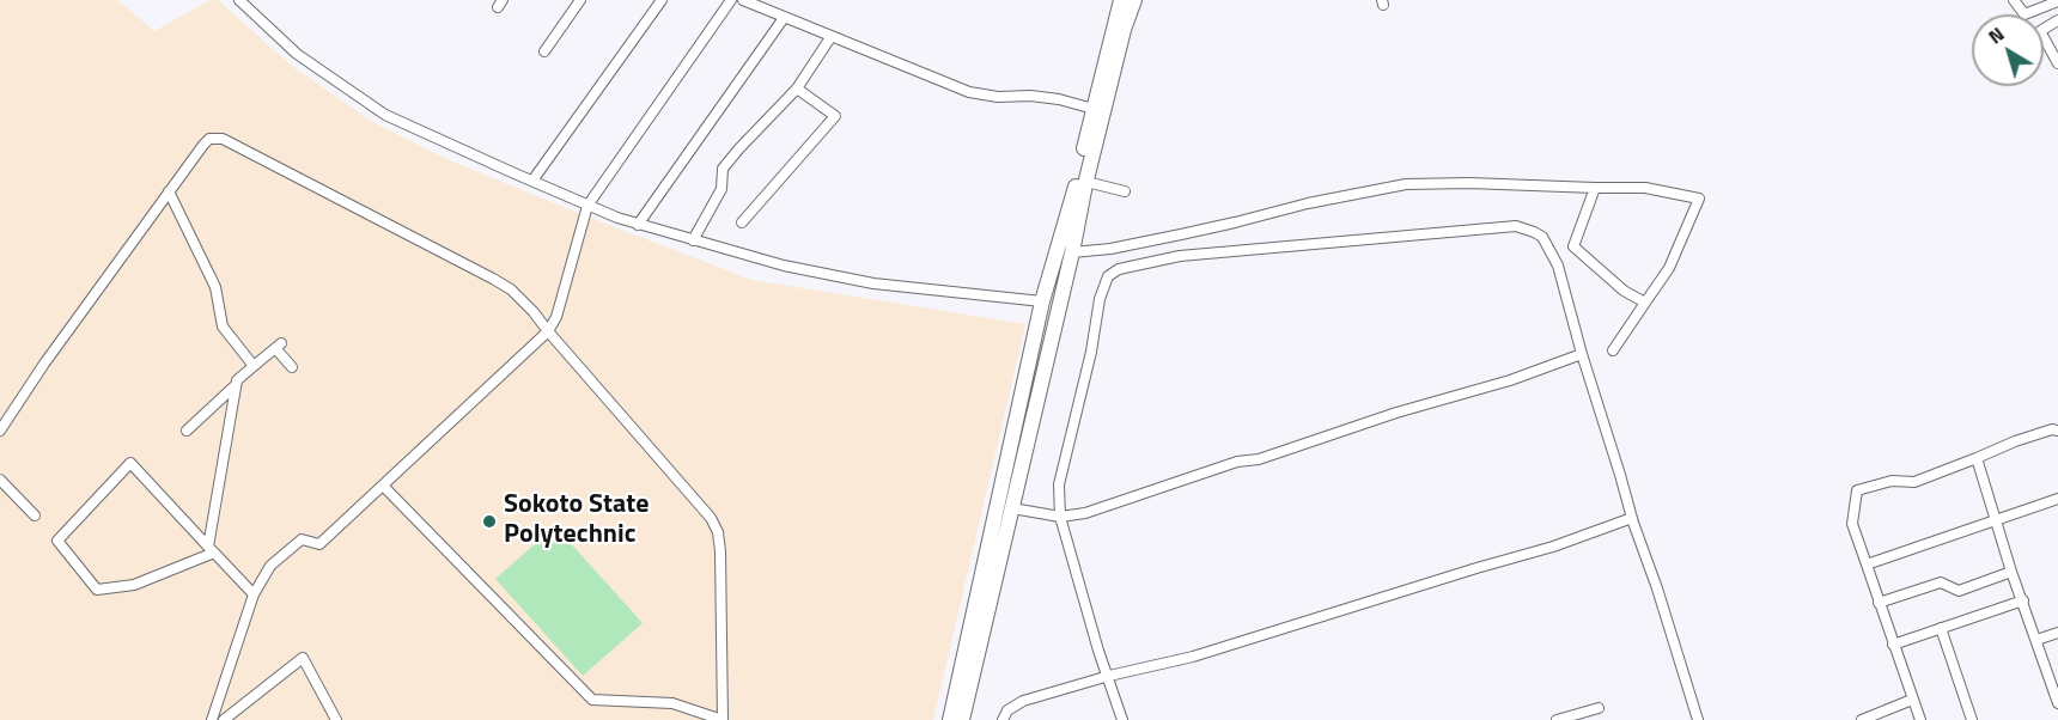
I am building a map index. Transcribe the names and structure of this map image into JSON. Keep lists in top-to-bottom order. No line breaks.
{"places":["Sokoto State Polytechnic"],"north":"top left"}
